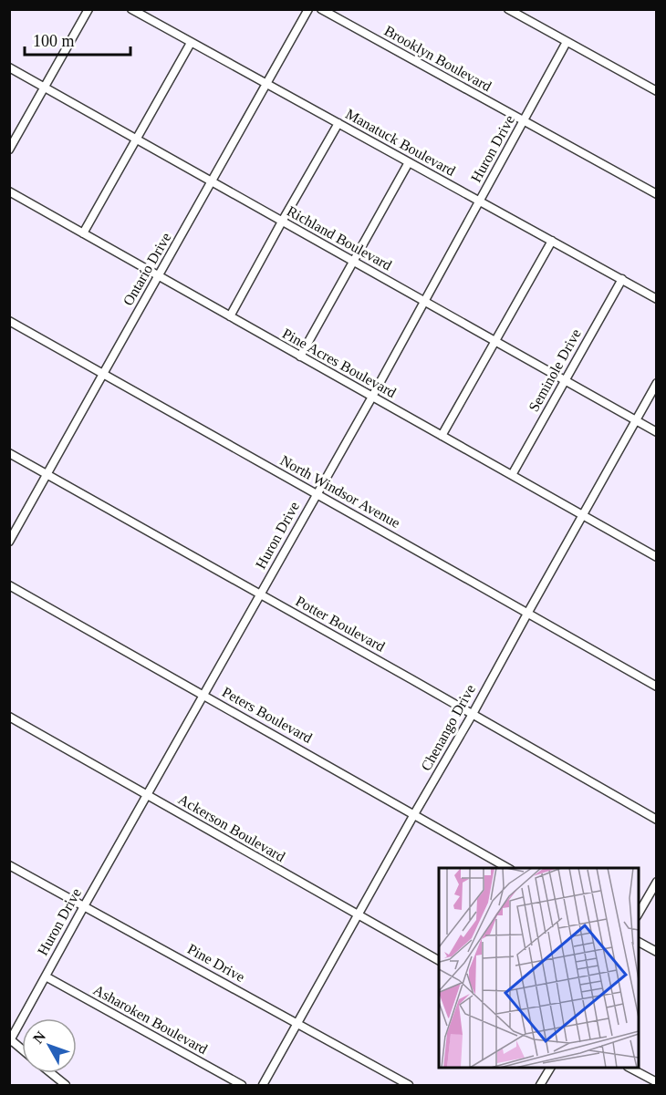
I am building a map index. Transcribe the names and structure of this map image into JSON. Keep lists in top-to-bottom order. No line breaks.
{"streets":{"street":["Brooklyn Boulevard","Manatuck Boulevard","Huron Drive","Richland Boulevard","Ontario Drive","Pine Acres Boulevard","Seminole Drive","North Windsor Avenue","Potter Boulevard","Peters Boulevard","Chenango Drive","Ackerson Boulevard","Pine Drive","Asharoken Boulevard"]},"crossings":[["Brooklyn Boulevard","Huron Drive"],["Manatuck Boulevard","Huron Drive"],["Manatuck Boulevard","Ontario Drive"],["Manatuck Boulevard","Seminole Drive"],["Huron Drive","Richland Boulevard"],["Huron Drive","Pine Acres Boulevard"],["Huron Drive","North Windsor Avenue"],["Huron Drive","Potter Boulevard"],["Huron Drive","Peters Boulevard"],["Huron Drive","Ackerson Boulevard"],["Huron Drive","Pine Drive"],["Huron Drive","Asharoken Boulevard"],["Richland Boulevard","Ontario Drive"],["Richland Boulevard","Seminole Drive"],["Richland Boulevard","Chenango Drive"],["Ontario Drive","Pine Acres Boulevard"],["Ontario Drive","North Windsor Avenue"],["Ontario Drive","Potter Boulevard"],["Pine Acres Boulevard","Seminole Drive"],["Pine Acres Boulevard","Chenango Drive"],["North Windsor Avenue","Chenango Drive"],["Potter Boulevard","Chenango Drive"],["Peters Boulevard","Chenango Drive"],["Chenango Drive","Ackerson Boulevard"],["Chenango Drive","Pine Drive"]],"scale_bar":"100 m","north":"top left"}
